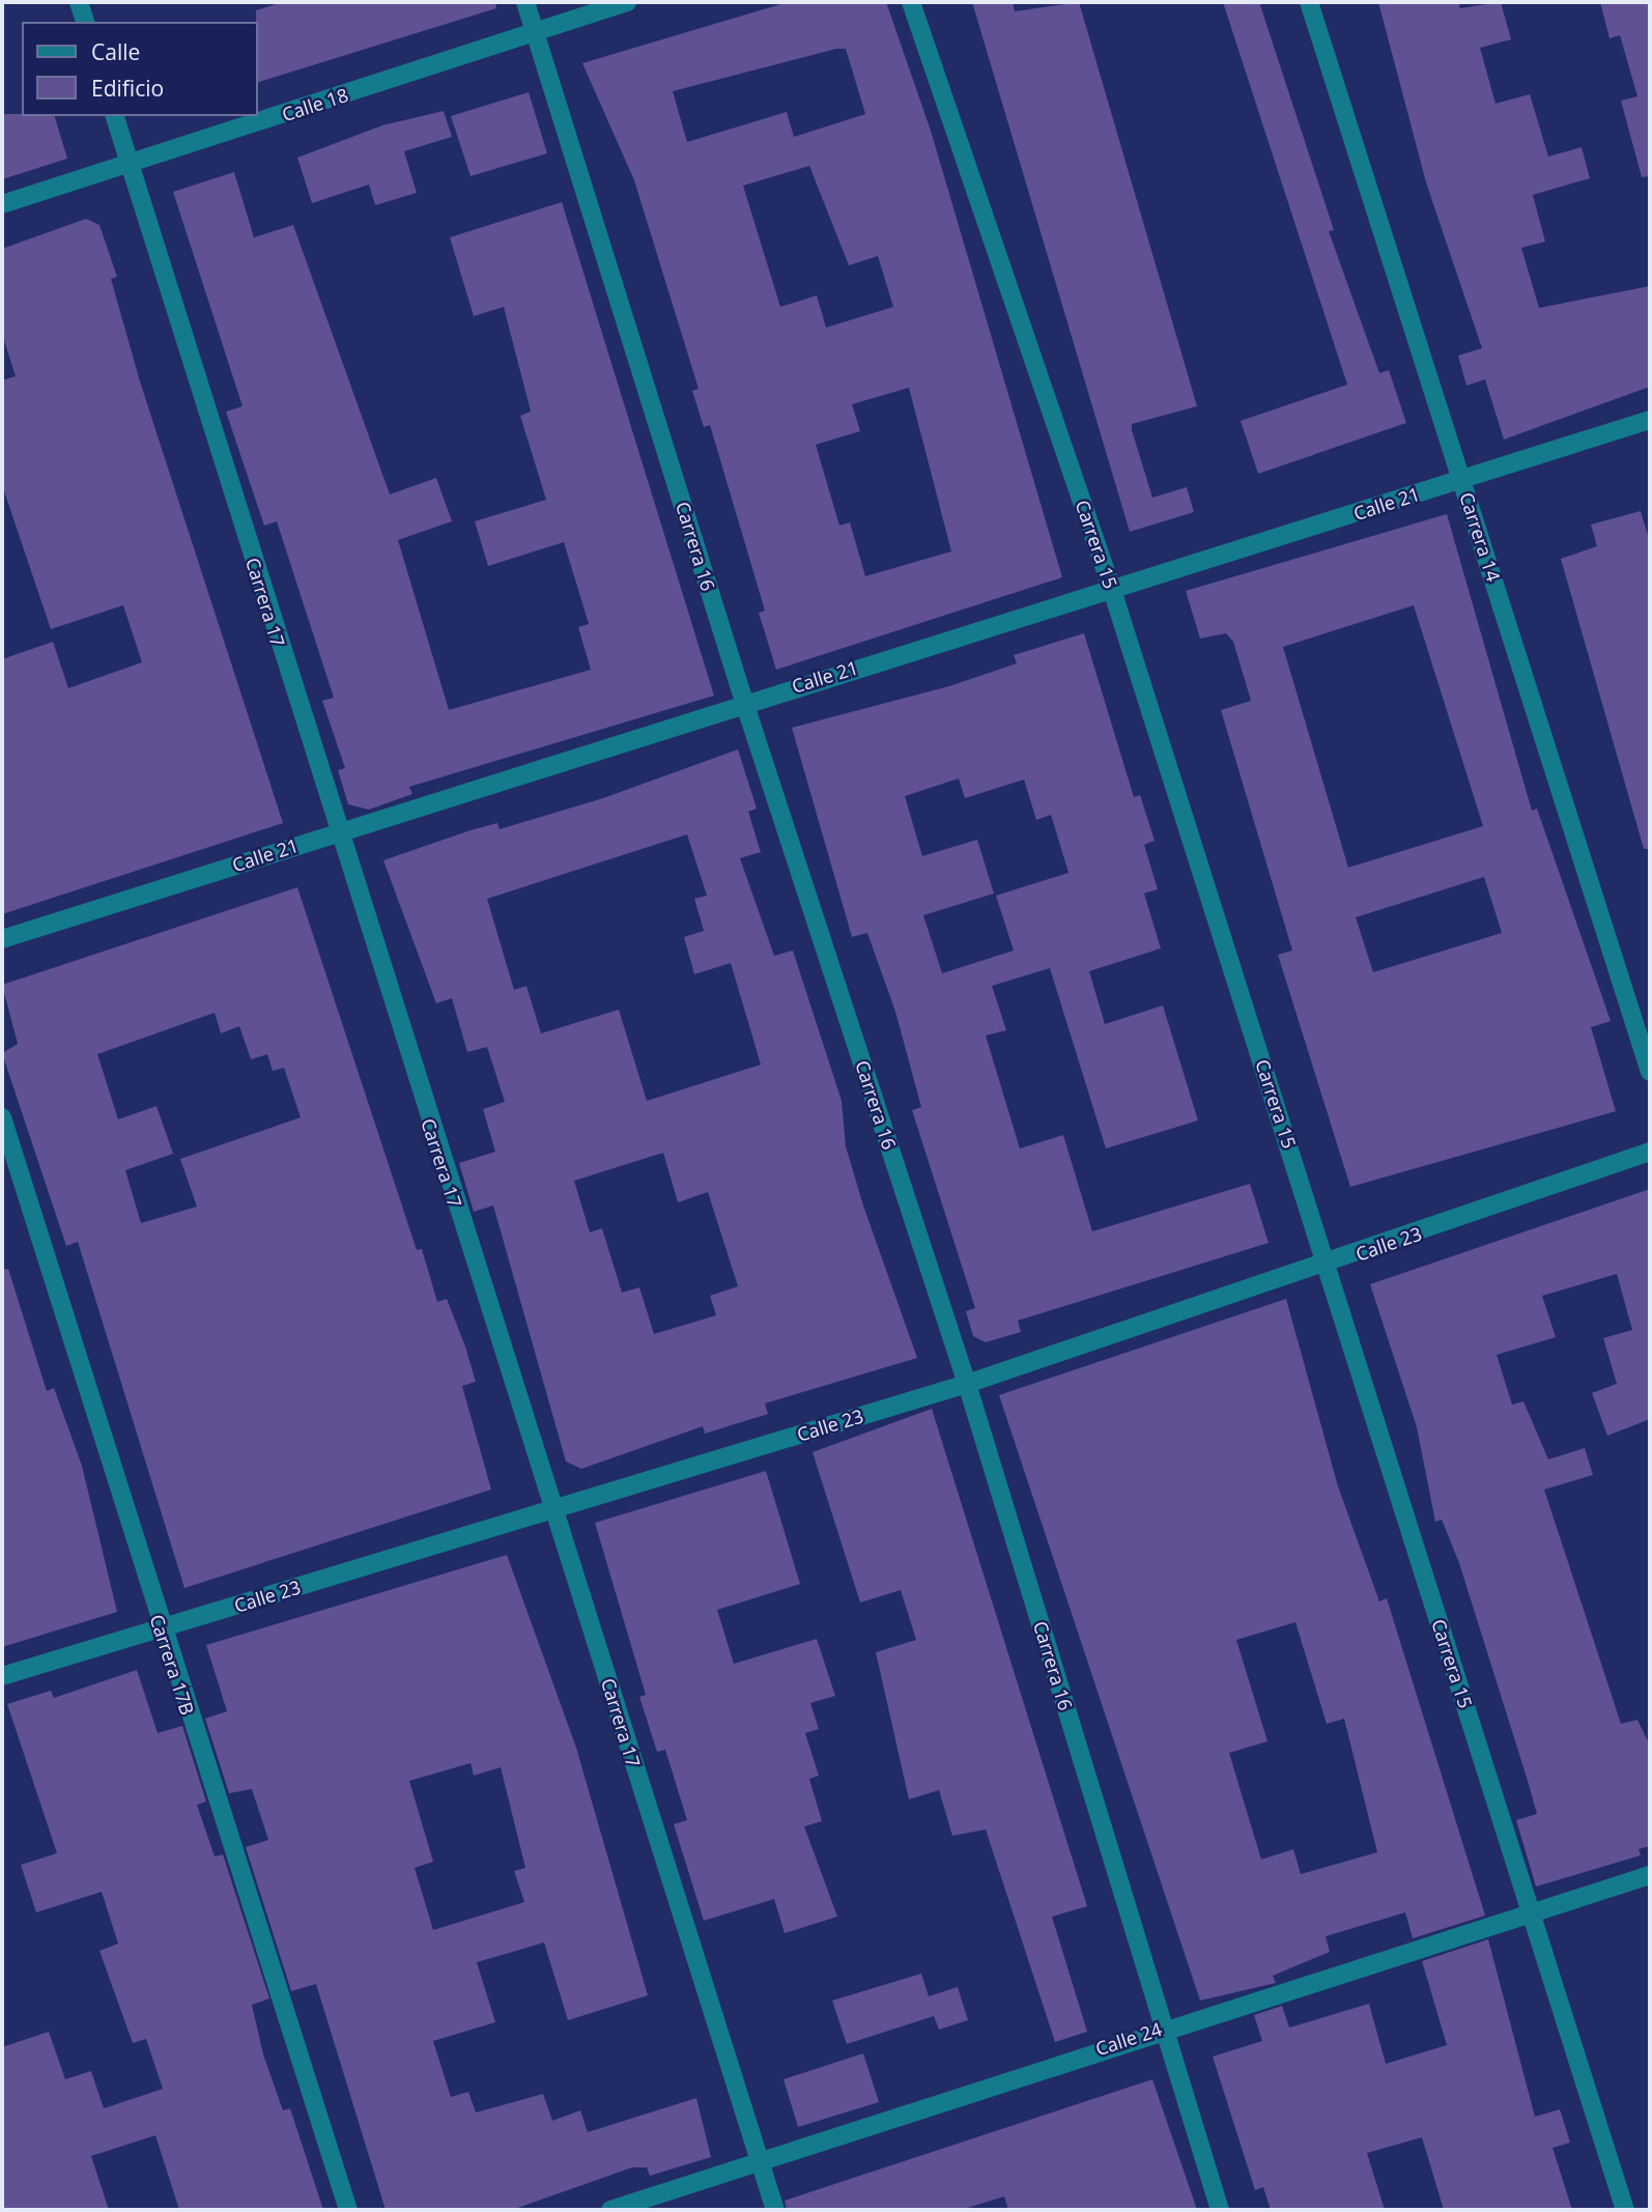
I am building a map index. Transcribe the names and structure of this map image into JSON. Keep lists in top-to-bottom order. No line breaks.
{"streets":{"street":["Calle 18","Calle 21","Carrera 14","Carrera 15","Carrera 16","Carrera 17","Calle 23","Carrera 17B","Calle 24"]},"crossings":[["Calle 18","Carrera 16"],["Calle 18","Carrera 17"],["Calle 21","Carrera 14"],["Calle 21","Carrera 15"],["Calle 21","Carrera 16"],["Calle 21","Carrera 17"],["Carrera 15","Calle 23"],["Carrera 15","Calle 24"],["Carrera 16","Calle 23"],["Carrera 16","Calle 24"],["Carrera 17","Calle 23"],["Carrera 17","Calle 24"],["Calle 23","Carrera 17B"]],"legend":["Calle","Edificio"]}
